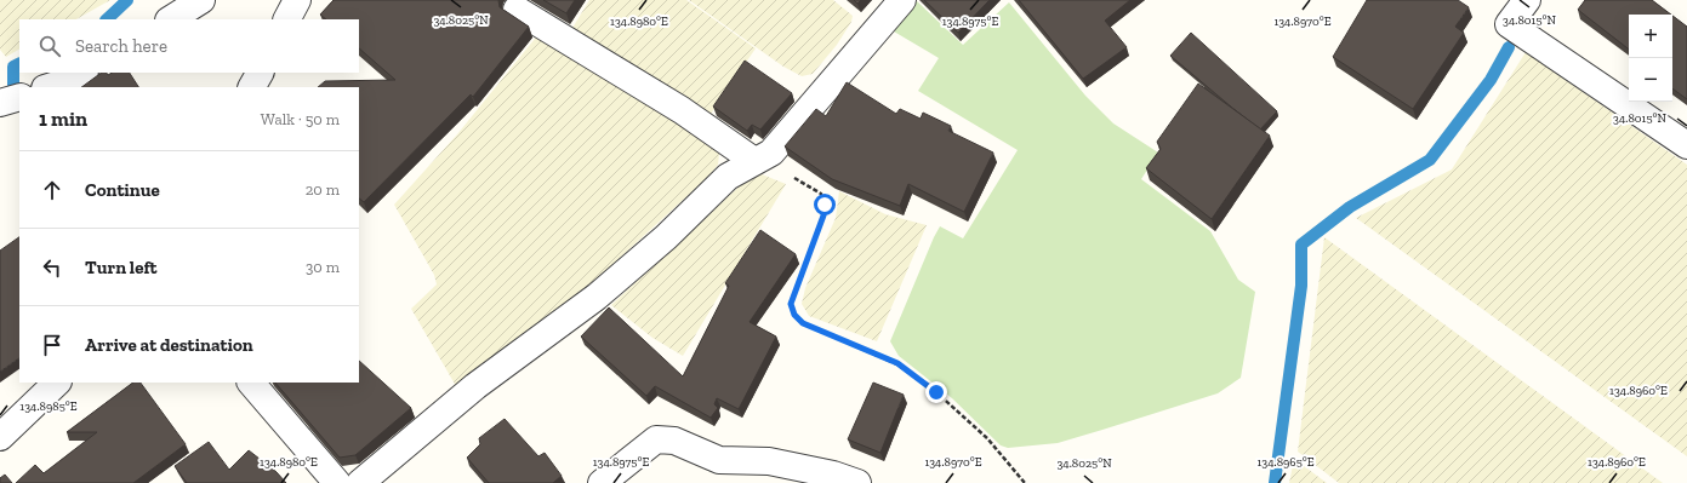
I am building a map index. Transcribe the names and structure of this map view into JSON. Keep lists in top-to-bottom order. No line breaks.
{"page":{"map_buttons":["+","−"],"search":"Search here","heading":["1 min","Walk · 50 m"],"list":[["Continue","20 m"],["Turn left","30 m"],"Arrive at destination"]},"coordinates":["34.8025°N","34.8015°N","134.8980°E","134.8975°E","134.8970°E","134.8960°E","134.8985°E","134.8965°E"]}
